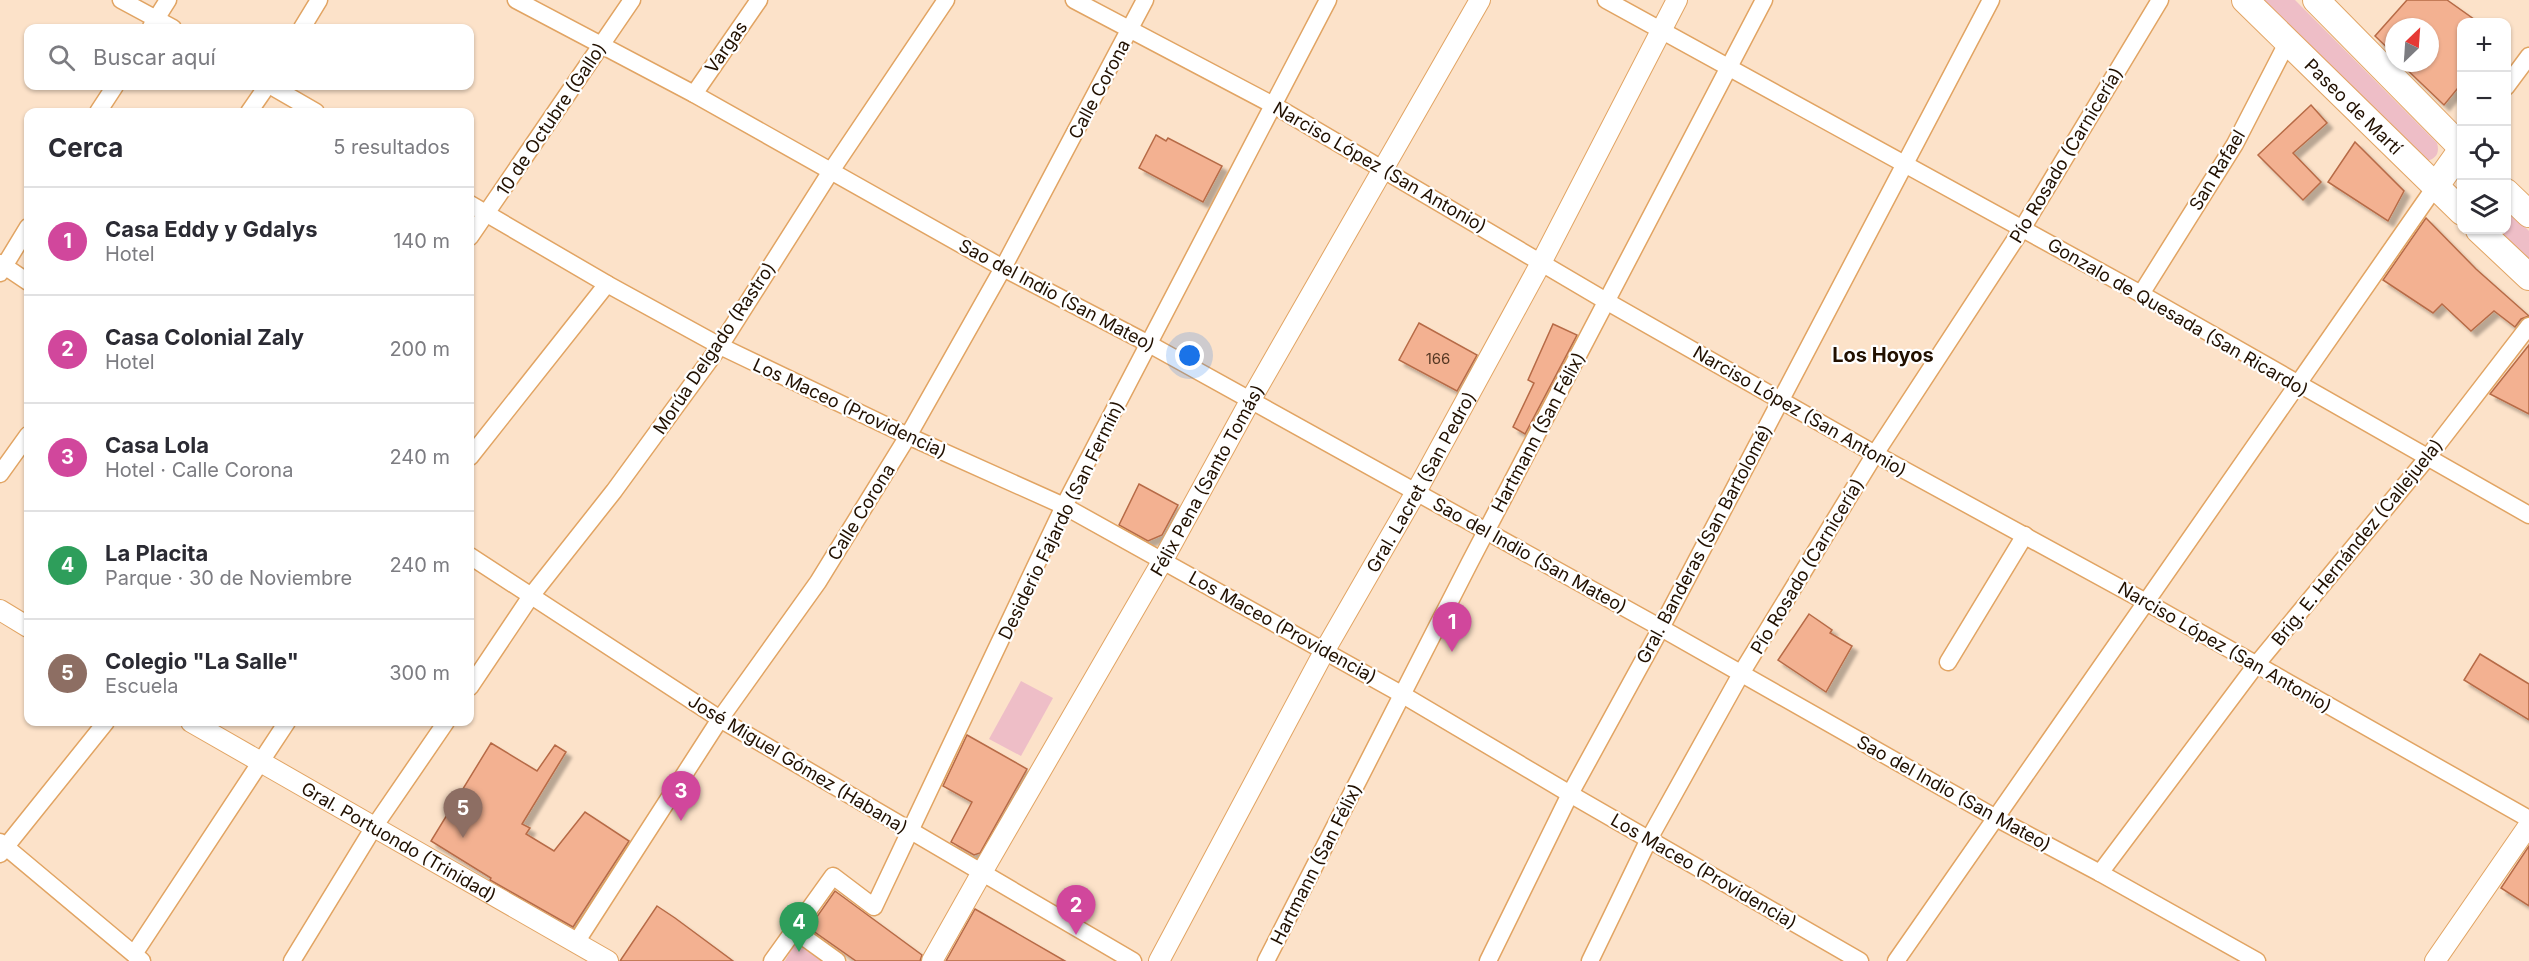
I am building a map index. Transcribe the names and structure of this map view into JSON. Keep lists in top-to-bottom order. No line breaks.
{"streets":{"main road":["Paseo de Martí"],"street":["Vargas","Calle Corona","10 de Octubre (Gallo)","Pío Rosado (Carnicería)","Narciso López (San Antonio)","San Rafael","Sao del Indio (San Mateo)","Gonzalo de Quesada (San Ricardo)","Morúa Delgado (Rastro)","Los Maceo (Providencia)","Hartmann (San Félix)","Félix Pena (Santo Tomás)","Gral. Lacret (San Pedro)","Desiderio Fajardo (San Fermín)","Brig. E. Hernández (Callejuela)","Gral. Banderas (San Bartolomé)","José Miguel Gómez (Habana)","Gral. Portuondo (Trinidad)"]},"crossings":[["Vargas","Sao del Indio (San Mateo)"],["Calle Corona","Narciso López (San Antonio)"],["Calle Corona","Sao del Indio (San Mateo)"],["Calle Corona","Los Maceo (Providencia)"],["Calle Corona","José Miguel Gómez (Habana)"],["Calle Corona","Gral. Portuondo (Trinidad)"],["Paseo de Martí","San Rafael"],["10 de Octubre (Gallo)","Sao del Indio (San Mateo)"],["10 de Octubre (Gallo)","Los Maceo (Providencia)"],["Pío Rosado (Carnicería)","Narciso López (San Antonio)"],["Pío Rosado (Carnicería)","Sao del Indio (San Mateo)"],["Pío Rosado (Carnicería)","Gonzalo de Quesada (San Ricardo)"],["Pío Rosado (Carnicería)","Los Maceo (Providencia)"],["Narciso López (San Antonio)","Hartmann (San Félix)"],["Narciso López (San Antonio)","Félix Pena (Santo Tomás)"],["Narciso López (San Antonio)","Gral. Lacret (San Pedro)"],["Narciso López (San Antonio)","Desiderio Fajardo (San Fermín)"],["Narciso López (San Antonio)","Brig. E. Hernández (Callejuela)"],["Narciso López (San Antonio)","Gral. Banderas (San Bartolomé)"],["San Rafael","Gonzalo de Quesada (San Ricardo)"],["Sao del Indio (San Mateo)","Morúa Delgado (Rastro)"],["Sao del Indio (San Mateo)","Hartmann (San Félix)"],["Sao del Indio (San Mateo)","Félix Pena (Santo Tomás)"],["Sao del Indio (San Mateo)","Gral. Lacret (San Pedro)"],["Sao del Indio (San Mateo)","Desiderio Fajardo (San Fermín)"],["Sao del Indio (San Mateo)","Brig. E. Hernández (Callejuela)"],["Sao del Indio (San Mateo)","Gral. Banderas (San Bartolomé)"],["Gonzalo de Quesada (San Ricardo)","Hartmann (San Félix)"],["Gonzalo de Quesada (San Ricardo)","Gral. Lacret (San Pedro)"],["Gonzalo de Quesada (San Ricardo)","Brig. E. Hernández (Callejuela)"],["Gonzalo de Quesada (San Ricardo)","Gral. Banderas (San Bartolomé)"],["Morúa Delgado (Rastro)","Los Maceo (Providencia)"],["Morúa Delgado (Rastro)","José Miguel Gómez (Habana)"],["Los Maceo (Providencia)","Hartmann (San Félix)"],["Los Maceo (Providencia)","Félix Pena (Santo Tomás)"],["Los Maceo (Providencia)","Gral. Lacret (San Pedro)"],["Los Maceo (Providencia)","Desiderio Fajardo (San Fermín)"],["Los Maceo (Providencia)","Gral. Banderas (San Bartolomé)"],["Félix Pena (Santo Tomás)","José Miguel Gómez (Habana)"],["Desiderio Fajardo (San Fermín)","José Miguel Gómez (Habana)"]],"districts":["Los Hoyos"],"house_numbers":["166"],"north":"top right","page":{"map_buttons":["+","−"],"search":"Buscar aquí","heading":["Cerca","5 resultados"],"list":[{"mark":"1","name":"Casa Eddy y Gdalys","note":"Hotel","value":"140 m"},{"mark":"2","name":"Casa Colonial Zaly","note":"Hotel","value":"200 m"},{"mark":"3","name":"Casa Lola","note":"Hotel · Calle Corona","value":"240 m"},{"mark":"4","name":"La Placita","note":"Parque · 30 de Noviembre","value":"240 m"},{"mark":"5","name":"Colegio \"La Salle\"","note":"Escuela","value":"300 m"}],"pins":["1","3","5","2","4"]}}
